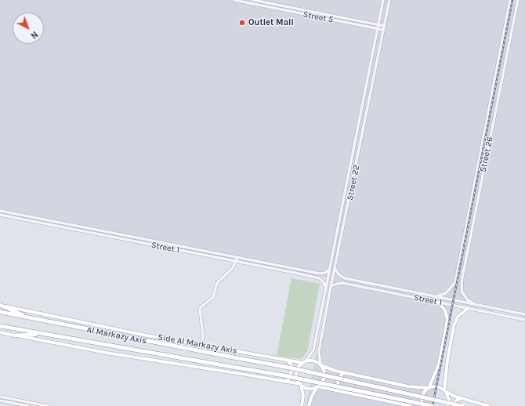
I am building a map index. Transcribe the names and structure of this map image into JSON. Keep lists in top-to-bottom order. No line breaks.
{"streets":{"highway":["Al Markazy Axis"],"main road":["Side Al Markazy Axis"],"street":["Street 5","Street 26","Street 22","Street 1"]},"crossings":[["Street 5","Street 22"],["Street 22","Street 1"],["Street 22","Side Al Markazy Axis"]],"places":["Outlet Mall"],"north":"bottom right"}
